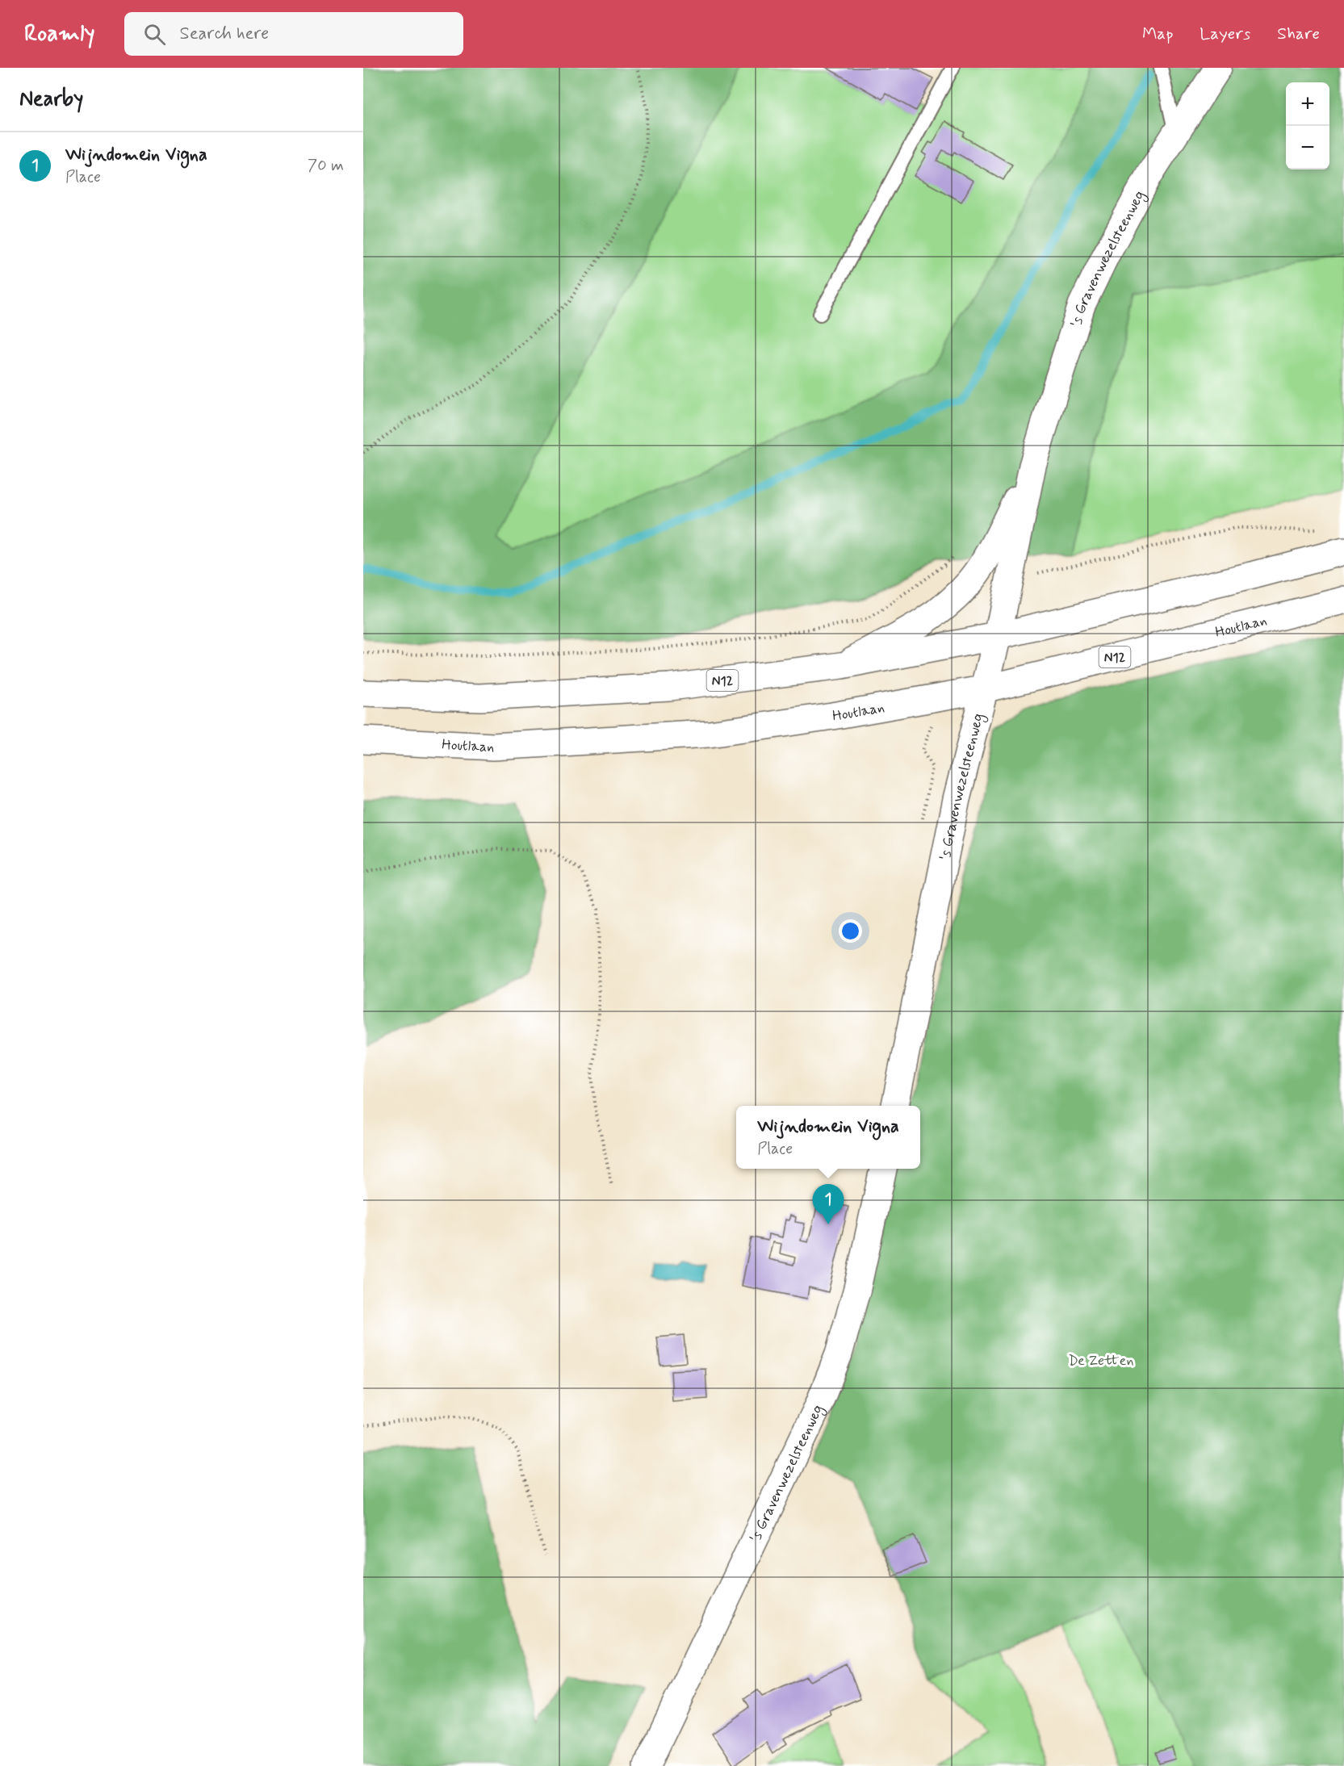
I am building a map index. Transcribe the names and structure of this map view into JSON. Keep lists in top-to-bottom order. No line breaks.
{"streets":{"street":["'s Gravenwezelsteenweg","Houtlaan","N12"]},"crossings":[["'s Gravenwezelsteenweg","Houtlaan"],["'s Gravenwezelsteenweg","N12"]],"parks":["De Zetten"],"page":{"header":"Roamly","search":"Search here","nav":["Map","Layers","Share"],"heading":"Nearby","map_buttons":["+","−"],"list":[{"mark":"1","name":"Wijndomein Vigna","note":"Place","value":"70 m"}],"popup":["Wijndomein Vigna","Place"],"pins":"1"}}
